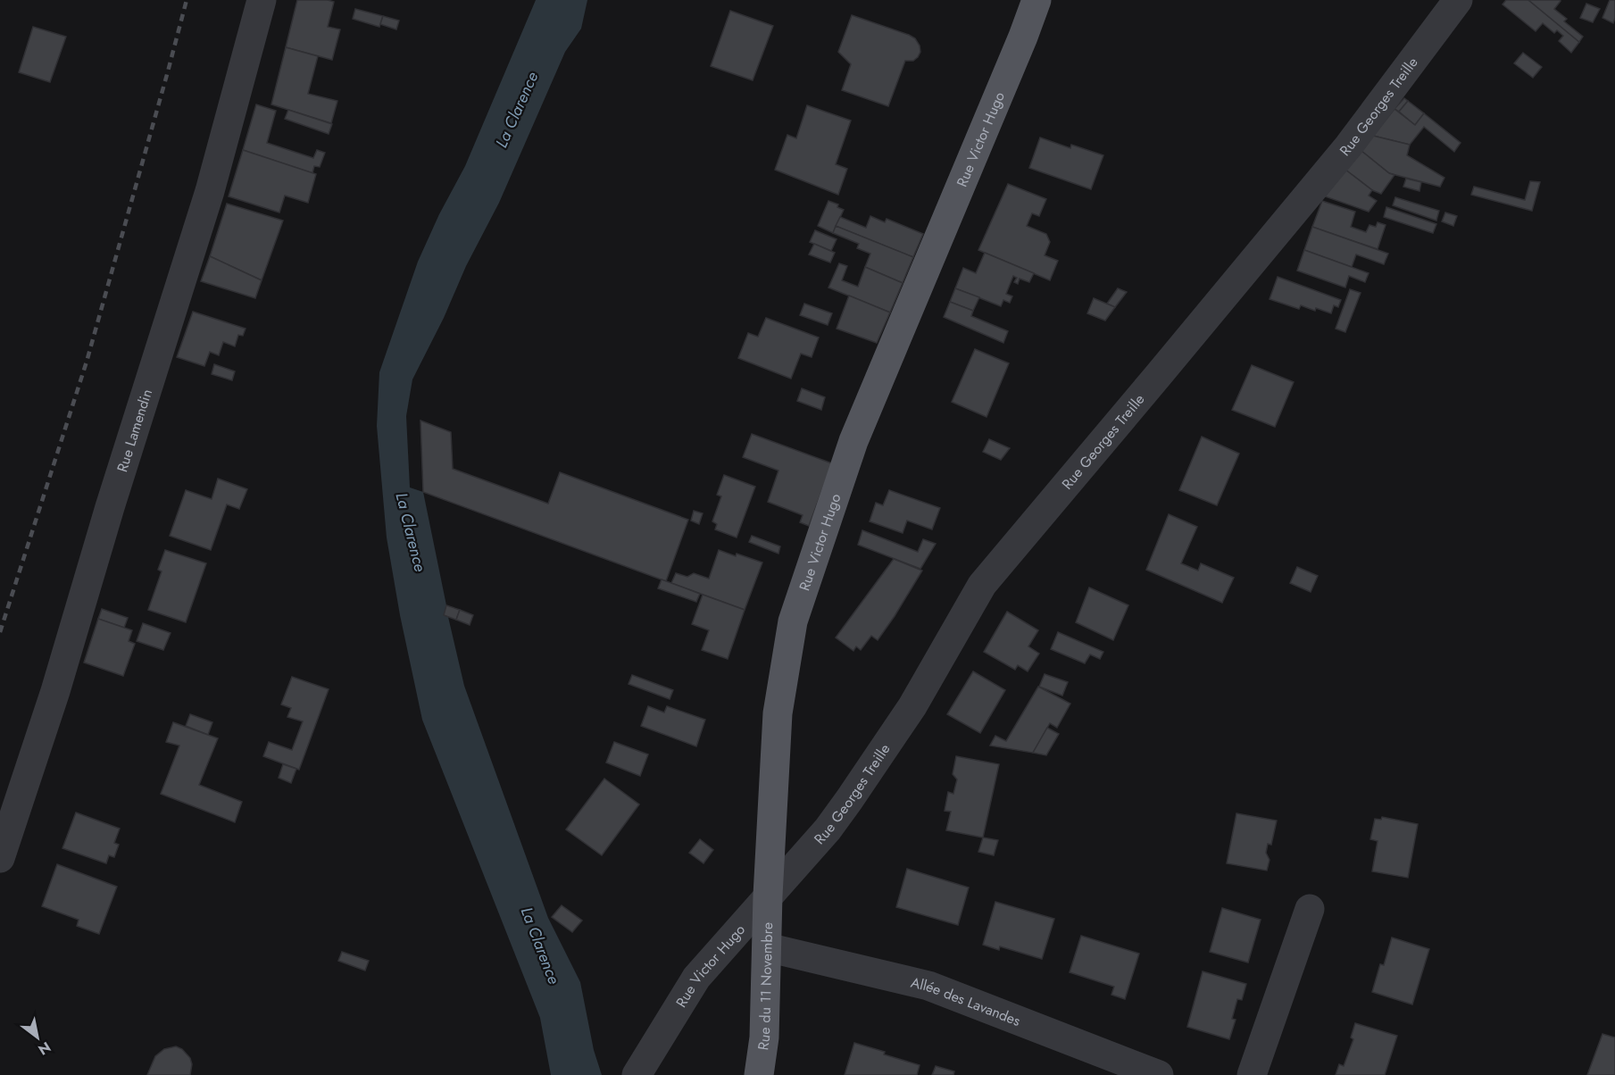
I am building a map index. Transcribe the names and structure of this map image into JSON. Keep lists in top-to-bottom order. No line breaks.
{"streets":{"main road":["Rue Victor Hugo","Rue du 11 Novembre"],"street":["Rue Georges Treille","Rue Lamendin","Allée des Lavandes"]},"crossings":[["Rue Georges Treille","Rue Victor Hugo"],["Rue Georges Treille","Rue du 11 Novembre"],["Rue Victor Hugo","Rue du 11 Novembre"],["Rue du 11 Novembre","Allée des Lavandes"]],"water":["La Clarence"],"north":"bottom right"}
